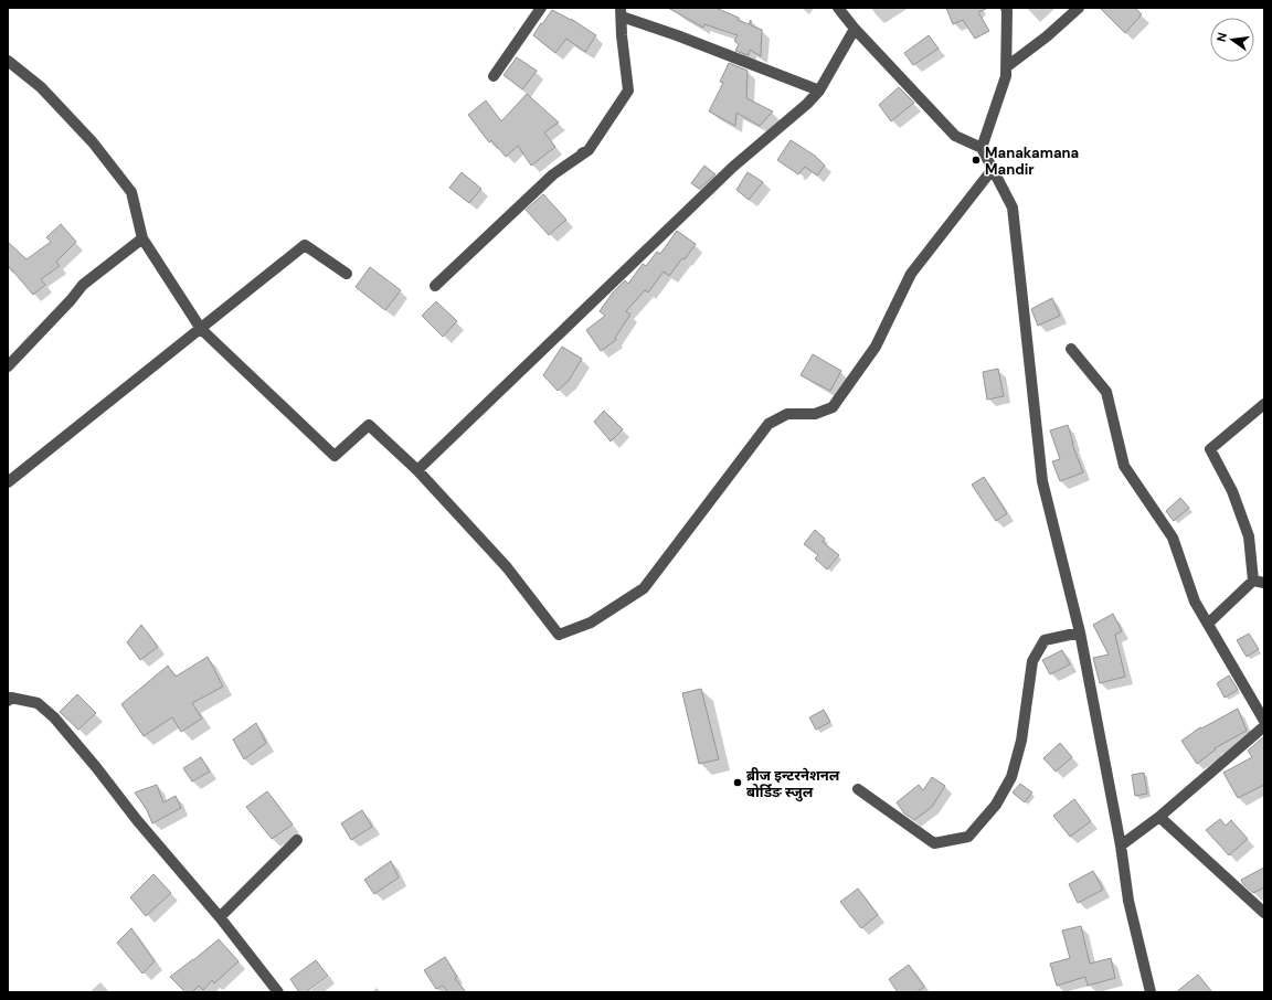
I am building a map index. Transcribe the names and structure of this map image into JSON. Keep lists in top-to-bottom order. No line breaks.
{"places":["Manakamana Mandir","ब्रीज इन्टरनेशनल बोर्डिङ स्जुल"],"north":"left"}
